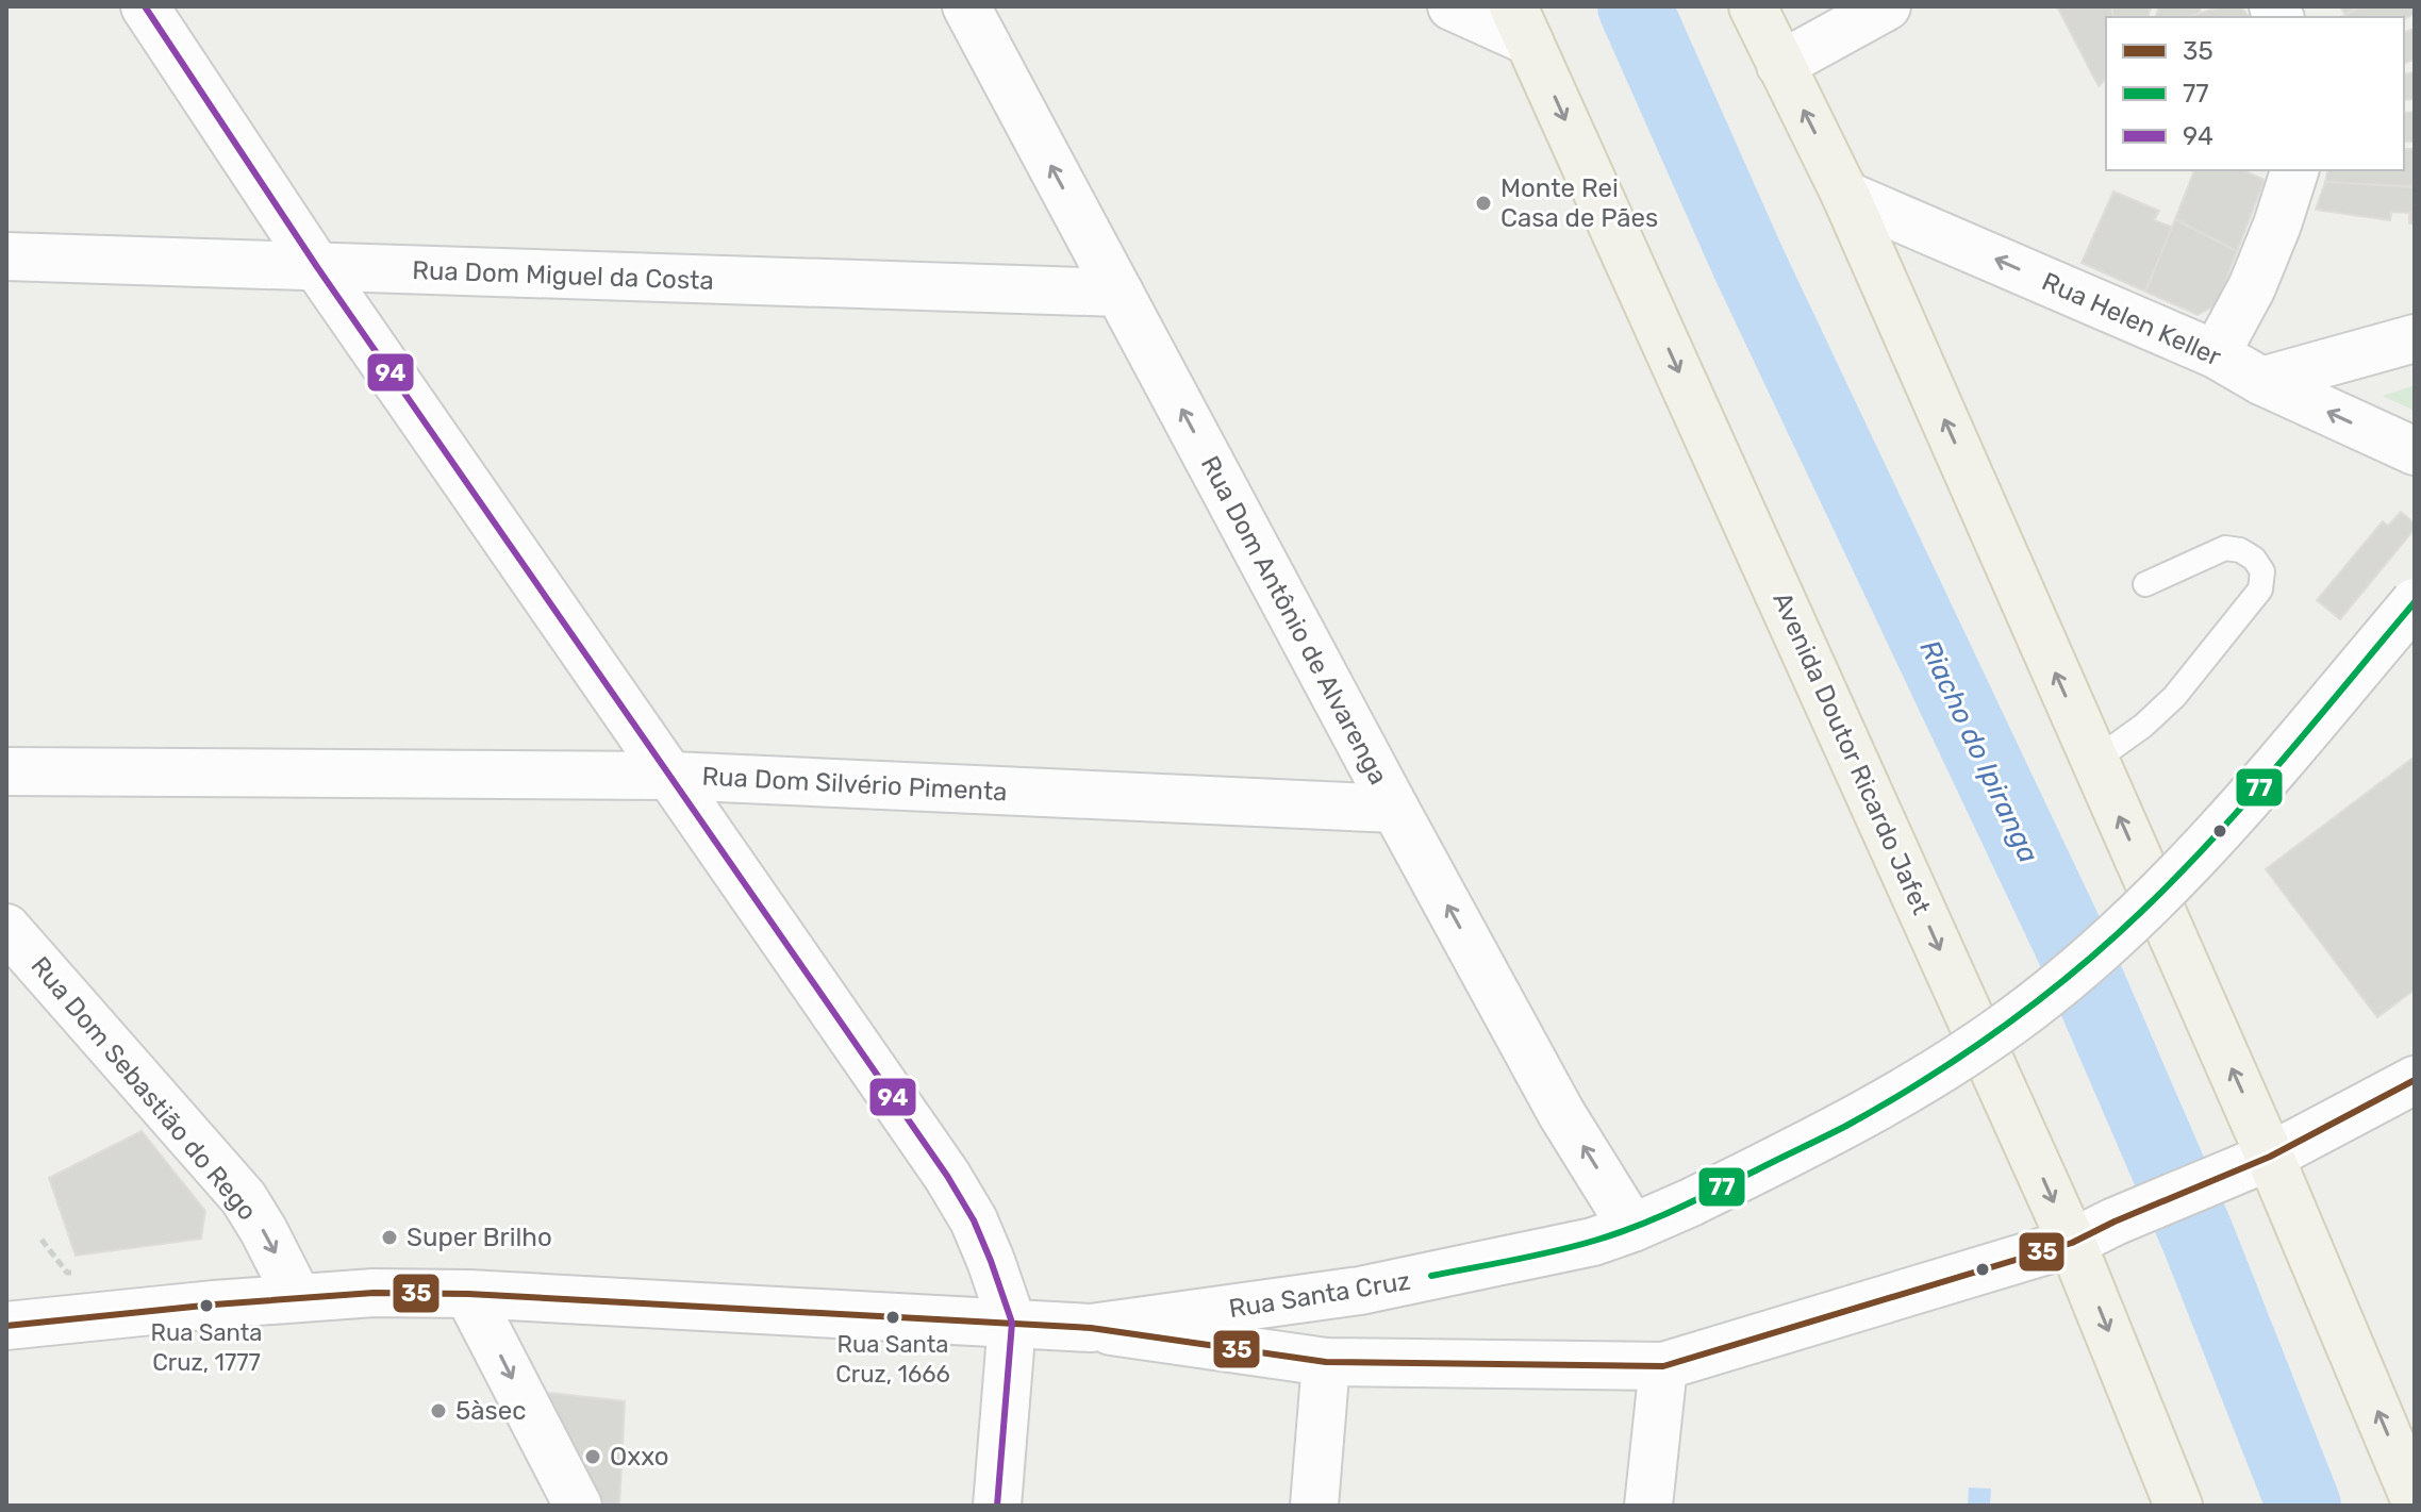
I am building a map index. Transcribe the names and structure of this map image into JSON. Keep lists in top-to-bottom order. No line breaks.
{"streets":{"main road":["Avenida Doutor Ricardo Jafet"],"street":["Rua Dom Miguel da Costa","Rua Helen Keller","Rua Dom Antônio de Alvarenga","Rua Dom Silvério Pimenta","Rua Dom Sebastião do Rego","Rua Santa Cruz"]},"crossings":[["Rua Dom Miguel da Costa","Rua Dom Antônio de Alvarenga"],["Rua Dom Antônio de Alvarenga","Rua Dom Silvério Pimenta"],["Rua Dom Antônio de Alvarenga","Rua Santa Cruz"],["Avenida Doutor Ricardo Jafet","Rua Santa Cruz"],["Rua Dom Sebastião do Rego","Rua Santa Cruz"]],"one_way":["Rua Helen Keller","Rua Dom Antônio de Alvarenga","Rua Dom Sebastião do Rego"],"water":["Riacho do Ipiranga"],"places":["Monte Rei Casa de Pães","Super Brilho","Rua Santa Cruz, 1777","Rua Santa Cruz, 1666","5àsec","Oxxo"],"lines":["transit line 94","transit line 77","transit line 35"],"legend":["35","77","94"]}
